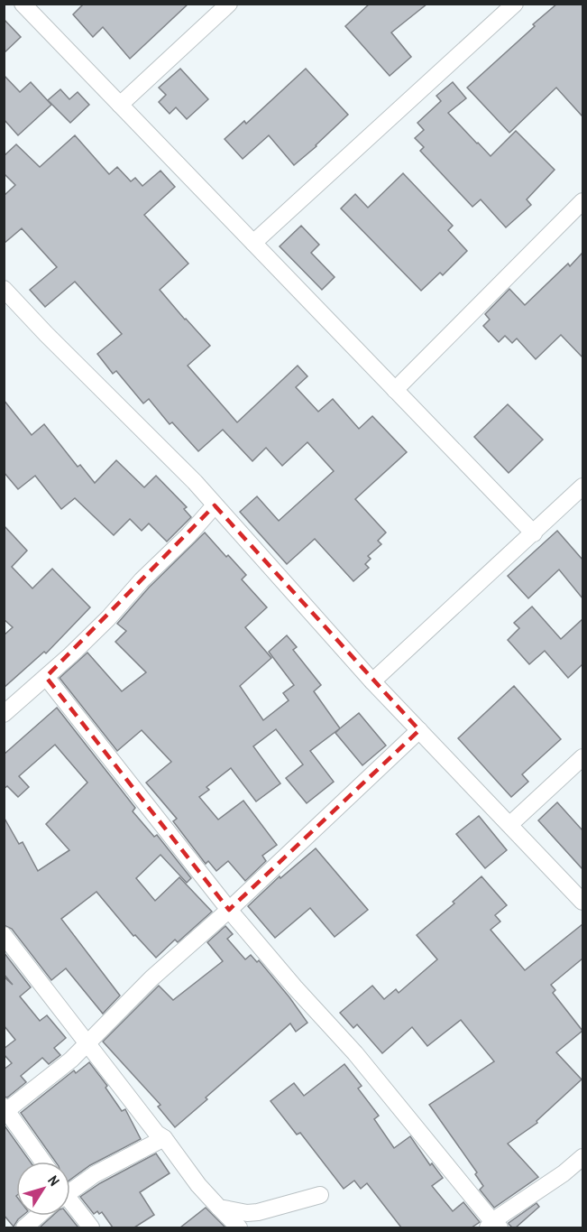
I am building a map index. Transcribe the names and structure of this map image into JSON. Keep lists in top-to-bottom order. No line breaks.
{"north":"top right"}
